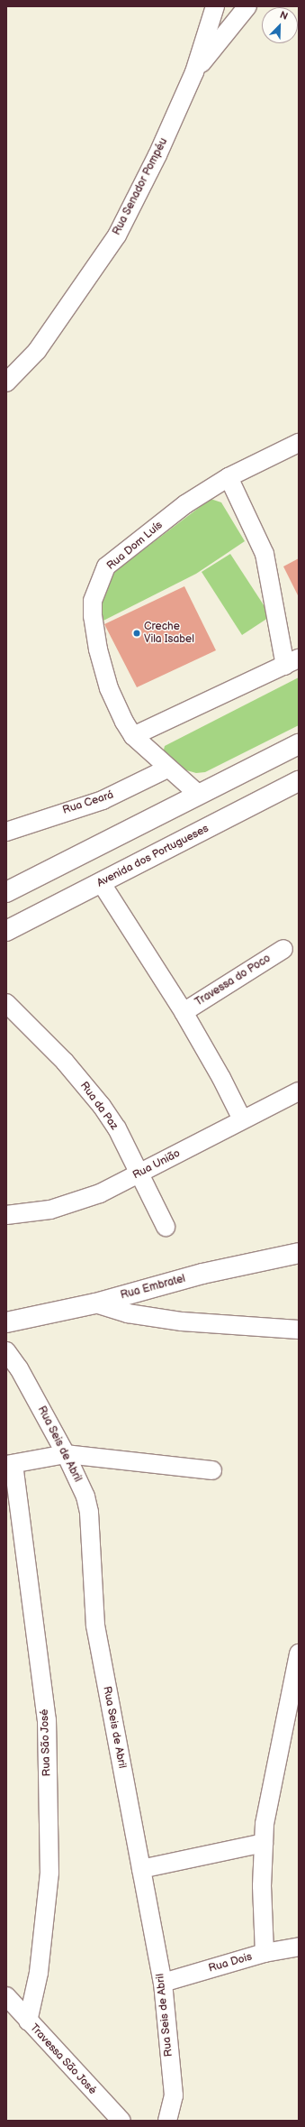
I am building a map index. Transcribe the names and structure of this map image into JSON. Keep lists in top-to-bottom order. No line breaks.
{"streets":{"main road":["Avenida dos Portugueses","Rua Embratel"],"street":["Rua Senador Pompéu","Rua Dom Luís","Rua Ceará","Travessa do Poco","Rua da Paz","Rua União","Rua Seis de Abril","Rua São José","Rua Dois","Travessa São José"]},"crossings":[["Rua Dom Luís","Rua Ceará"],["Rua da Paz","Rua União"],["Rua Seis de Abril","Rua Dois"],["Rua São José","Travessa São José"]],"places":["Creche Vila Isabel"],"north":"top right"}
